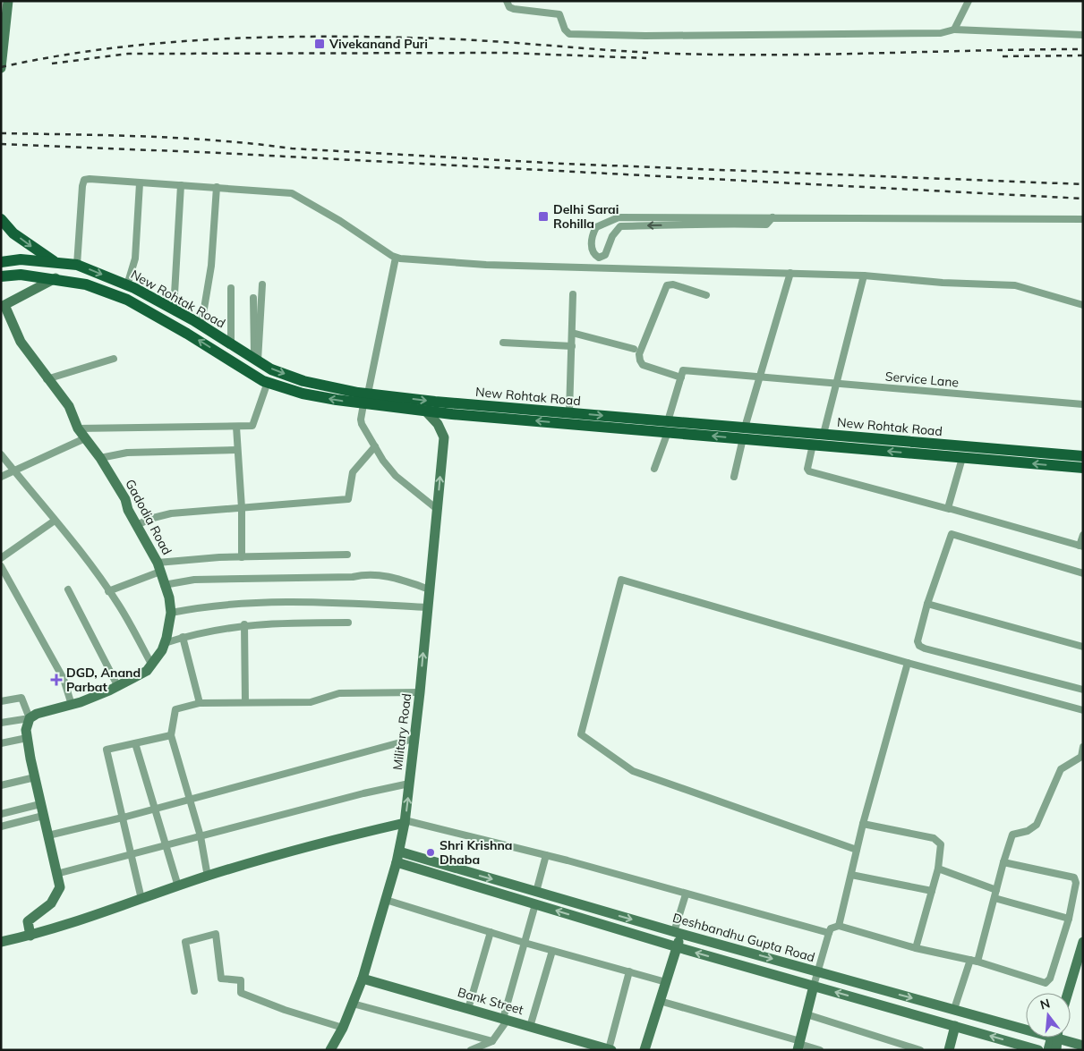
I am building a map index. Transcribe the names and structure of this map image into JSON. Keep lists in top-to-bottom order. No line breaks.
{"streets":{"main road":["New Rohtak Road"],"street":["Service Lane","Gadodia Road","Military Road","Deshbandhu Gupta Road","Bank Street"]},"crossings":[["New Rohtak Road","Gadodia Road"],["New Rohtak Road","Military Road"],["Military Road","Deshbandhu Gupta Road"],["Military Road","Bank Street"]],"places":{"transit":["Vivekanand Puri","Delhi Sarai Rohilla"],"health":["DGD, Anand Parbat"],"other":["Shri Krishna Dhaba"]},"north":"top"}
